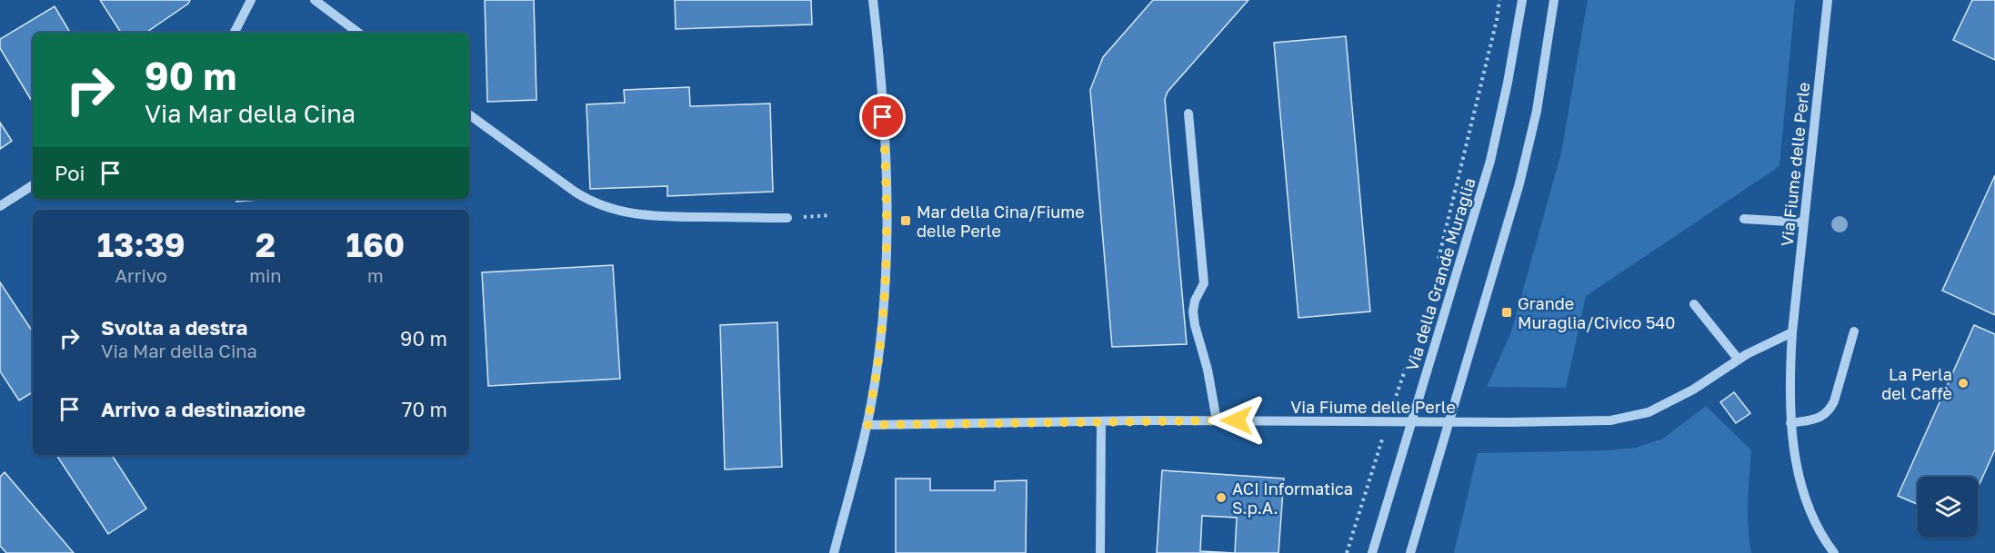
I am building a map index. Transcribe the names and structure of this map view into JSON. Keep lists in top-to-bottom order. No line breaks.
{"streets":{"street":["Via Fiume delle Perle","Via della Grande Muraglia"]},"places":{"transit":["Mar della Cina/Fiume delle Perle","Grande Muraglia/Civico 540"],"other":["La Perla del Caffè","ACI Informatica S.p.A."]},"page":{"turn":["90 m","Via Mar della Cina"],"then":"Poi","eta":["13:39","Arrivo","2","min","160","m"],"list":[{"name":"Svolta a destra","note":"Via Mar della Cina","value":"90 m"},{"name":"Arrivo a destinazione","value":"70 m"}]}}
